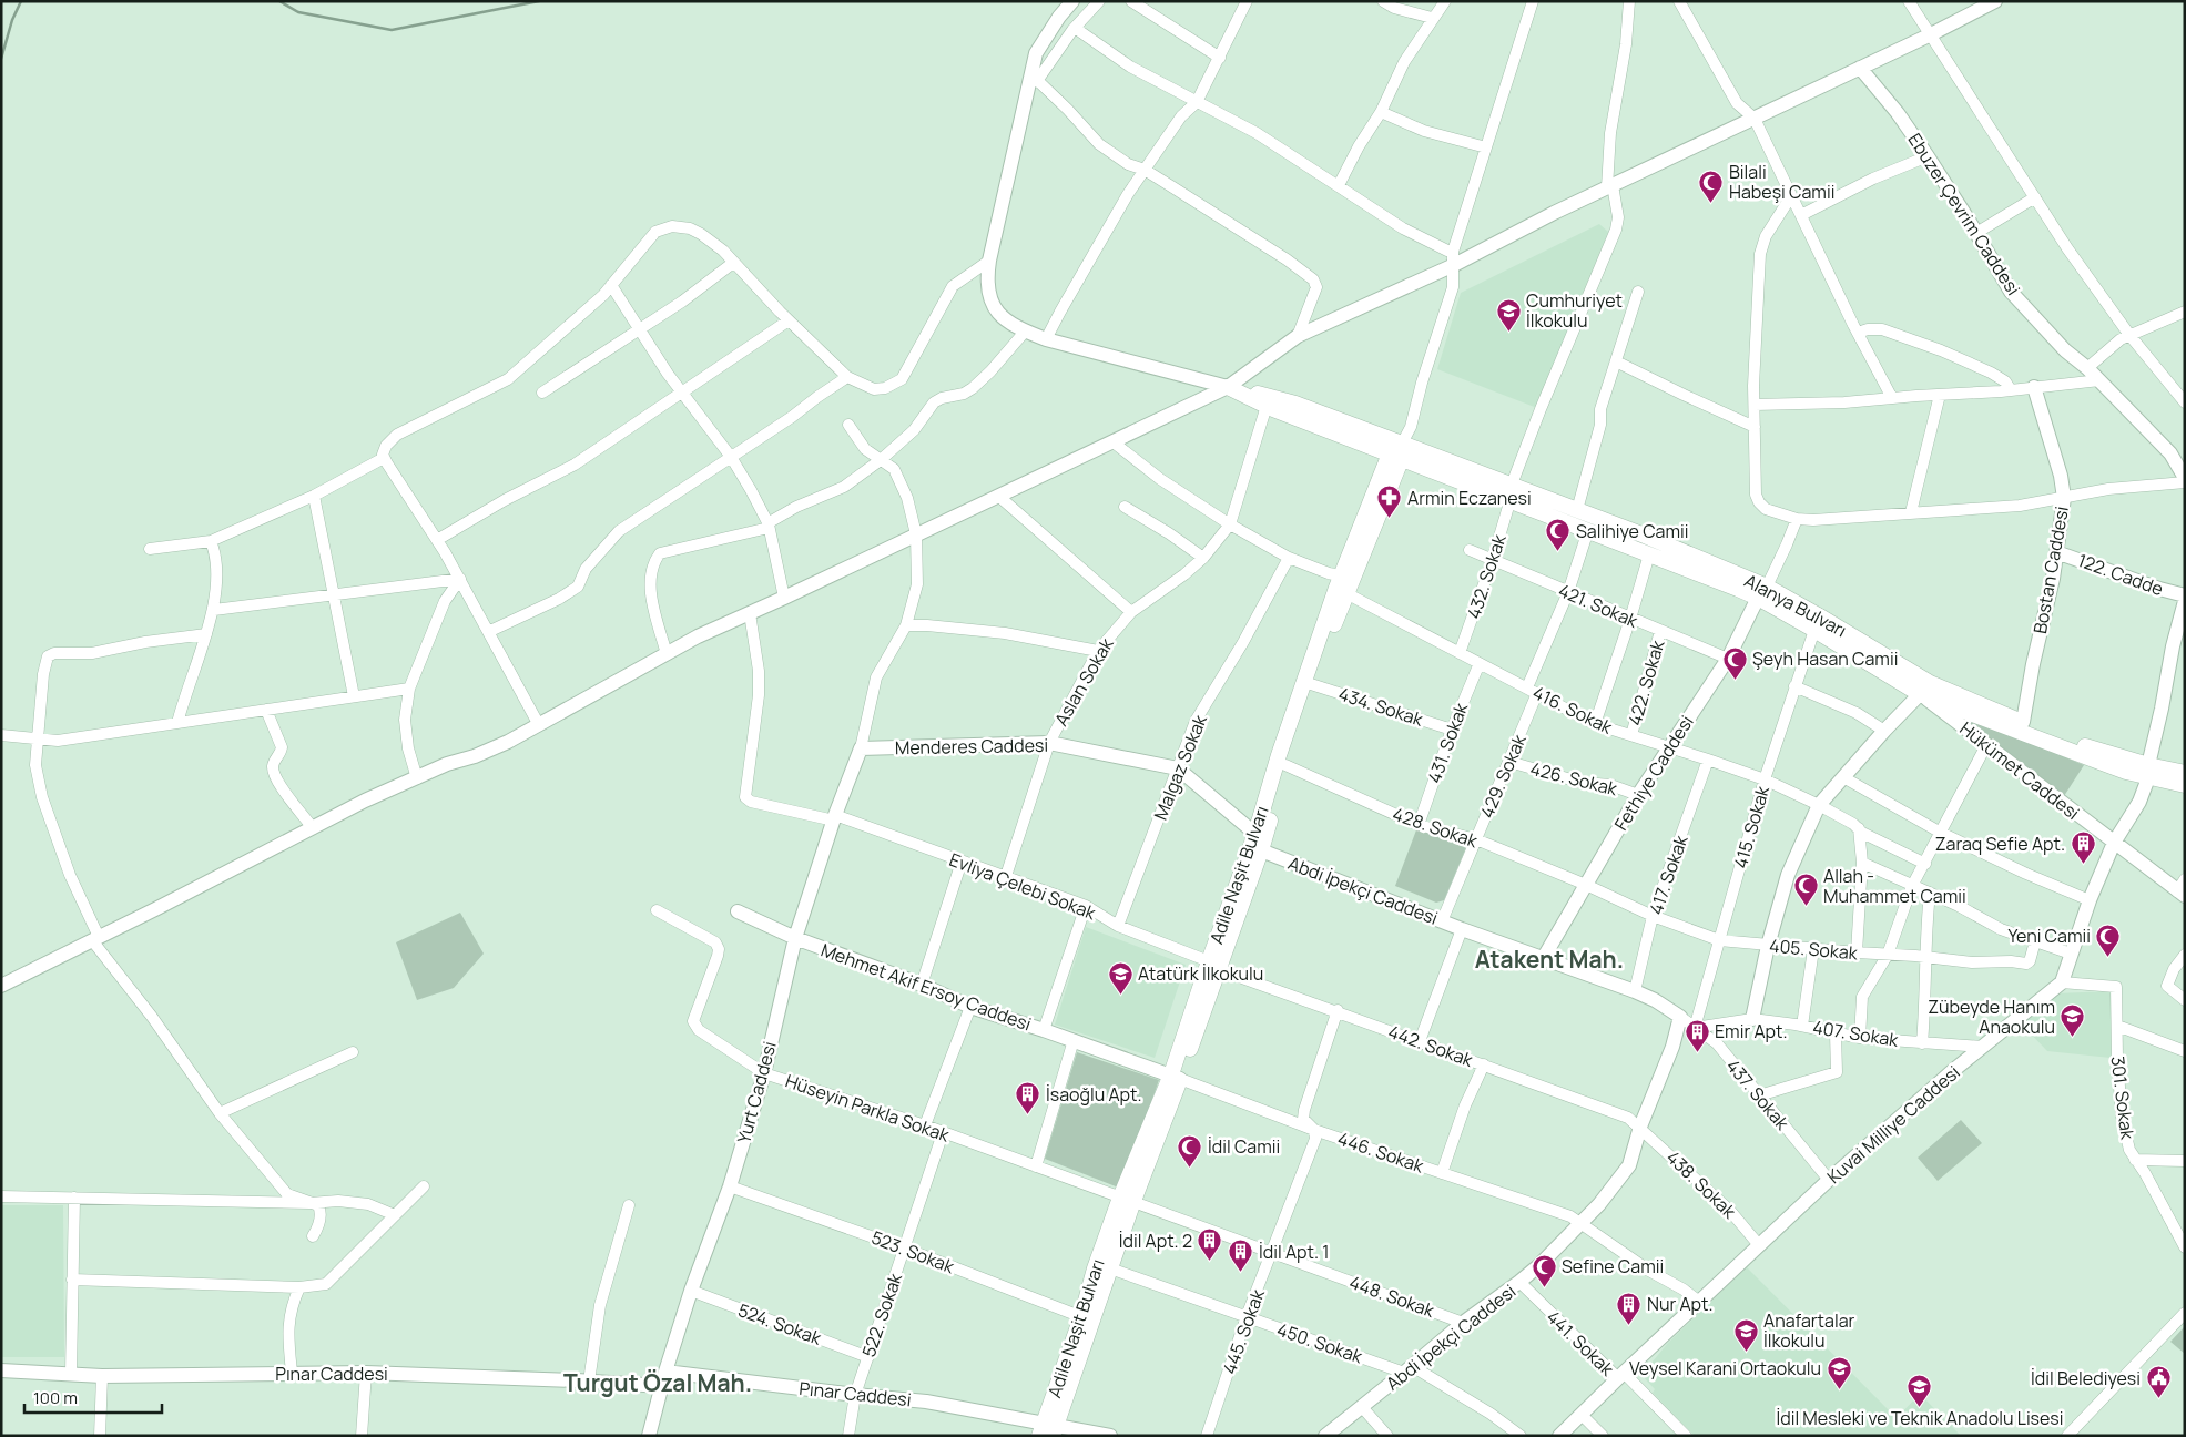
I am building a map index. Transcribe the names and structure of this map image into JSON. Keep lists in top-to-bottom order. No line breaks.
{"streets":{"main road":["Alanya Bulvarı","Adile Naşit Bulvarı"],"street":["Ebuzer Çevrim Caddesi","Bostan Caddesi","122. Cadde","432. Sokak","421. Sokak","Aslan Sokak","422. Sokak","434. Sokak","416. Sokak","431. Sokak","Menderes Caddesi","Malgaz Sokak","Hükümet Caddesi","Fethiye Caddesi","429. Sokak","426. Sokak","428. Sokak","415. Sokak","417. Sokak","Evliya Çelebi Sokak","Abdi İpekçi Caddesi","405. Sokak","Mehmet Akif Ersoy Caddesi","407. Sokak","442. Sokak","Yurt Caddesi","437. Sokak","301. Sokak","Hüseyin Parkla Sokak","Kuvai Milliye Caddesi","446. Sokak","438. Sokak","523. Sokak","448. Sokak","522. Sokak","524. Sokak","445. Sokak","450. Sokak","441. Sokak","Pınar Caddesi"]},"crossings":[["Bostan Caddesi","122. Cadde"],["Bostan Caddesi","Alanya Bulvarı"],["432. Sokak","421. Sokak"],["432. Sokak","Alanya Bulvarı"],["432. Sokak","416. Sokak"],["421. Sokak","422. Sokak"],["421. Sokak","Fethiye Caddesi"],["Alanya Bulvarı","Hükümet Caddesi"],["Alanya Bulvarı","Fethiye Caddesi"],["Alanya Bulvarı","415. Sokak"],["Alanya Bulvarı","Adile Naşit Bulvarı"],["Aslan Sokak","416. Sokak"],["Aslan Sokak","Menderes Caddesi"],["Aslan Sokak","Evliya Çelebi Sokak"],["422. Sokak","416. Sokak"],["434. Sokak","431. Sokak"],["434. Sokak","Adile Naşit Bulvarı"],["416. Sokak","431. Sokak"],["416. Sokak","Malgaz Sokak"],["416. Sokak","Fethiye Caddesi"],["416. Sokak","429. Sokak"],["416. Sokak","415. Sokak"],["416. Sokak","Adile Naşit Bulvarı"],["416. Sokak","417. Sokak"],["431. Sokak","428. Sokak"],["Menderes Caddesi","Malgaz Sokak"],["Menderes Caddesi","Adile Naşit Bulvarı"],["Menderes Caddesi","Yurt Caddesi"],["Malgaz Sokak","Evliya Çelebi Sokak"],["Fethiye Caddesi","426. Sokak"],["Fethiye Caddesi","428. Sokak"],["Fethiye Caddesi","Abdi İpekçi Caddesi"],["Fethiye Caddesi","405. Sokak"],["429. Sokak","426. Sokak"],["429. Sokak","428. Sokak"],["429. Sokak","Abdi İpekçi Caddesi"],["428. Sokak","Adile Naşit Bulvarı"],["428. Sokak","405. Sokak"],["415. Sokak","405. Sokak"],["415. Sokak","407. Sokak"],["415. Sokak","437. Sokak"],["Adile Naşit Bulvarı","Evliya Çelebi Sokak"],["Adile Naşit Bulvarı","Abdi İpekçi Caddesi"],["Adile Naşit Bulvarı","Mehmet Akif Ersoy Caddesi"],["Adile Naşit Bulvarı","442. Sokak"],["Adile Naşit Bulvarı","Hüseyin Parkla Sokak"],["Adile Naşit Bulvarı","446. Sokak"],["Adile Naşit Bulvarı","523. Sokak"],["Adile Naşit Bulvarı","448. Sokak"],["Adile Naşit Bulvarı","450. Sokak"],["Adile Naşit Bulvarı","Pınar Caddesi"],["417. Sokak","Abdi İpekçi Caddesi"],["417. Sokak","405. Sokak"],["Evliya Çelebi Sokak","442. Sokak"],["Evliya Çelebi Sokak","Yurt Caddesi"],["Abdi İpekçi Caddesi","442. Sokak"],["Abdi İpekçi Caddesi","437. Sokak"],["Abdi İpekçi Caddesi","446. Sokak"],["Abdi İpekçi Caddesi","438. Sokak"],["Abdi İpekçi Caddesi","448. Sokak"],["Abdi İpekçi Caddesi","450. Sokak"],["Abdi İpekçi Caddesi","441. Sokak"],["Mehmet Akif Ersoy Caddesi","Yurt Caddesi"],["Mehmet Akif Ersoy Caddesi","446. Sokak"],["407. Sokak","437. Sokak"],["407. Sokak","Kuvai Milliye Caddesi"],["442. Sokak","438. Sokak"],["Yurt Caddesi","Hüseyin Parkla Sokak"],["Yurt Caddesi","523. Sokak"],["Yurt Caddesi","524. Sokak"],["Yurt Caddesi","Pınar Caddesi"],["437. Sokak","Kuvai Milliye Caddesi"],["301. Sokak","Kuvai Milliye Caddesi"],["Hüseyin Parkla Sokak","448. Sokak"],["Hüseyin Parkla Sokak","522. Sokak"],["Kuvai Milliye Caddesi","446. Sokak"],["Kuvai Milliye Caddesi","438. Sokak"],["Kuvai Milliye Caddesi","441. Sokak"],["446. Sokak","445. Sokak"],["523. Sokak","522. Sokak"],["448. Sokak","445. Sokak"],["522. Sokak","524. Sokak"],["522. Sokak","Pınar Caddesi"],["445. Sokak","450. Sokak"]],"districts":["Atakent Mah.","Turgut Özal Mah."],"places":{"mosque":["Bilali Habeşi Camii","Salihiye Camii","Şeyh Hasan Camii","Allah - Muhammet Camii","Yeni Camii","İdil Camii","Sefine Camii"],"school or university":["Cumhuriyet İlkokulu","Atatürk İlkokulu","Zübeyde Hanım Anaokulu","Anafartalar İlkokulu","Veysel Karani Ortaokulu","İdil Mesleki ve Teknik Anadolu Lisesi"],"pharmacy":["Armin Eczanesi"],"building":["Zaraq Sefie Apt.","Emir Apt.","İsaoğlu Apt.","İdil Apt. 2","İdil Apt. 1","Nur Apt."],"public building":["İdil Belediyesi"]},"scale_bar":"100 m"}
